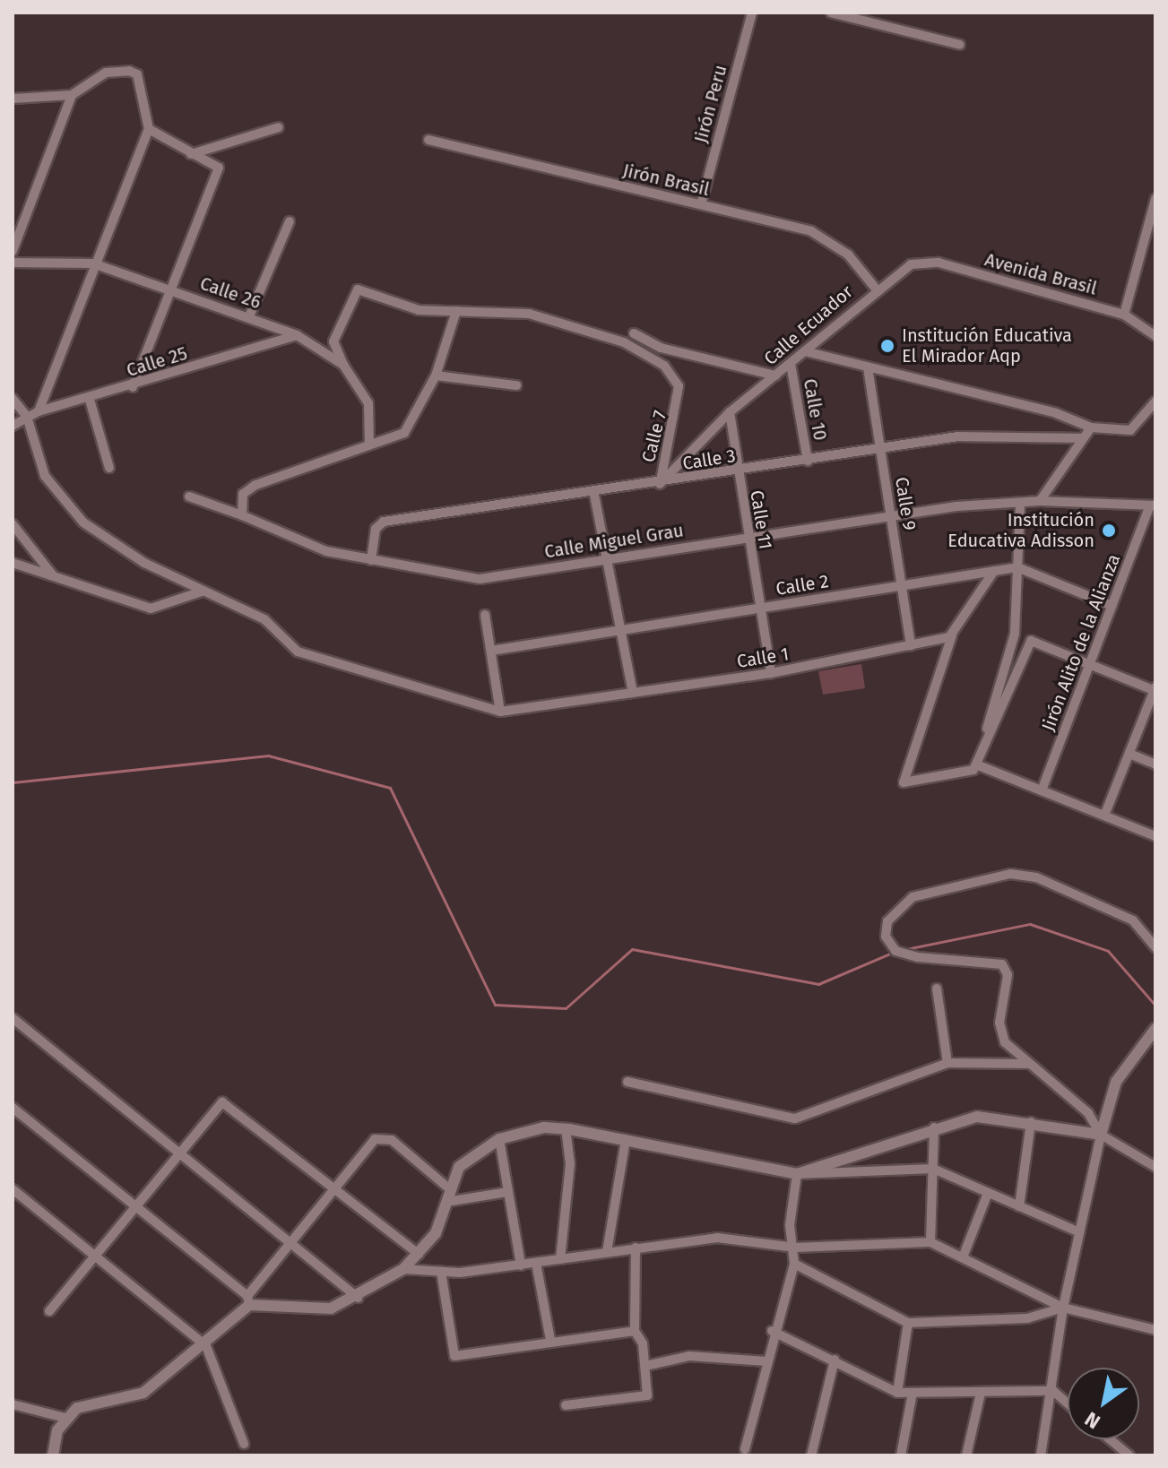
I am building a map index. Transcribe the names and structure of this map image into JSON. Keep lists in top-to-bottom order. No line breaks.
{"streets":{"street":["Jirón Peru","Jirón Brasil","Avenida Brasil","Calle 26","Calle Ecuador","Calle 25","Calle 10","Calle 7","Calle 3","Calle 9","Calle 11","Calle Miguel Grau","Calle 2","Jirón Alito de la Alianza","Calle 1"]},"crossings":[["Jirón Peru","Jirón Brasil"],["Jirón Brasil","Calle Ecuador"],["Avenida Brasil","Calle Ecuador"],["Calle 26","Calle 25"],["Calle Ecuador","Calle 10"],["Calle Ecuador","Calle 7"],["Calle Ecuador","Calle 3"],["Calle Ecuador","Calle 11"],["Calle 10","Calle 3"],["Calle 7","Calle 3"],["Calle 3","Calle 9"],["Calle 3","Calle 11"],["Calle 3","Calle Miguel Grau"],["Calle 9","Calle Miguel Grau"],["Calle 9","Calle 2"],["Calle 9","Calle 1"],["Calle 11","Calle Miguel Grau"],["Calle 11","Calle 2"],["Calle 11","Calle 1"],["Calle Miguel Grau","Jirón Alito de la Alianza"]],"places":["Institución Educativa El Mirador Aqp","Institución Educativa Adisson"],"north":"bottom left"}
